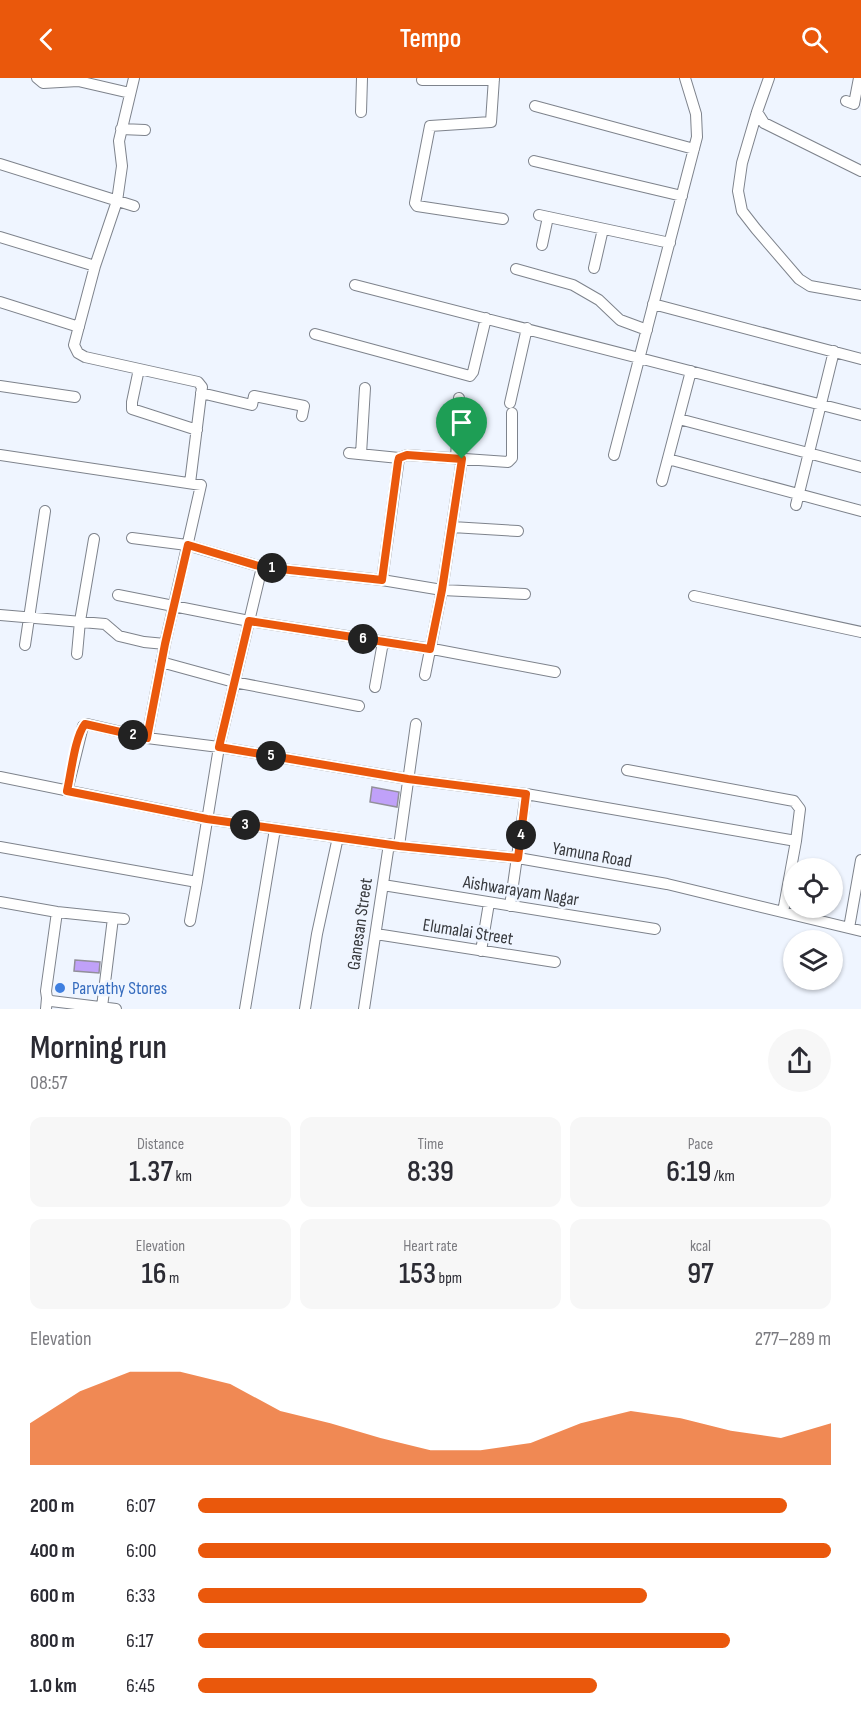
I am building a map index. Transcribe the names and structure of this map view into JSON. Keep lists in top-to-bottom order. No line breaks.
{"streets":{"street":["Yamuna Road","Aishwarayam Nagar","Ganesan Street","Elumalai Street"]},"crossings":[["Yamuna Road","Ganesan Street"],["Aishwarayam Nagar","Ganesan Street"],["Ganesan Street","Elumalai Street"]],"places":["Parvathy Stores"],"page":{"header":"Tempo","pins":["1","6","2","5","3","4"],"heading":["Morning run","08:57"],"stats":[["Distance","1.37 km"],["Time","8:39"],["Pace","6:19 /km"],["Elevation","16 m"],["Heart rate","153 bpm"],["kcal","97"]],"chart":["Elevation","277–289 m"],"list":[{"name":"200 m","note":"6:07"},{"name":"400 m","note":"6:00"},{"name":"600 m","note":"6:33"},{"name":"800 m","note":"6:17"},{"name":"1.0 km","note":"6:45"}]}}
